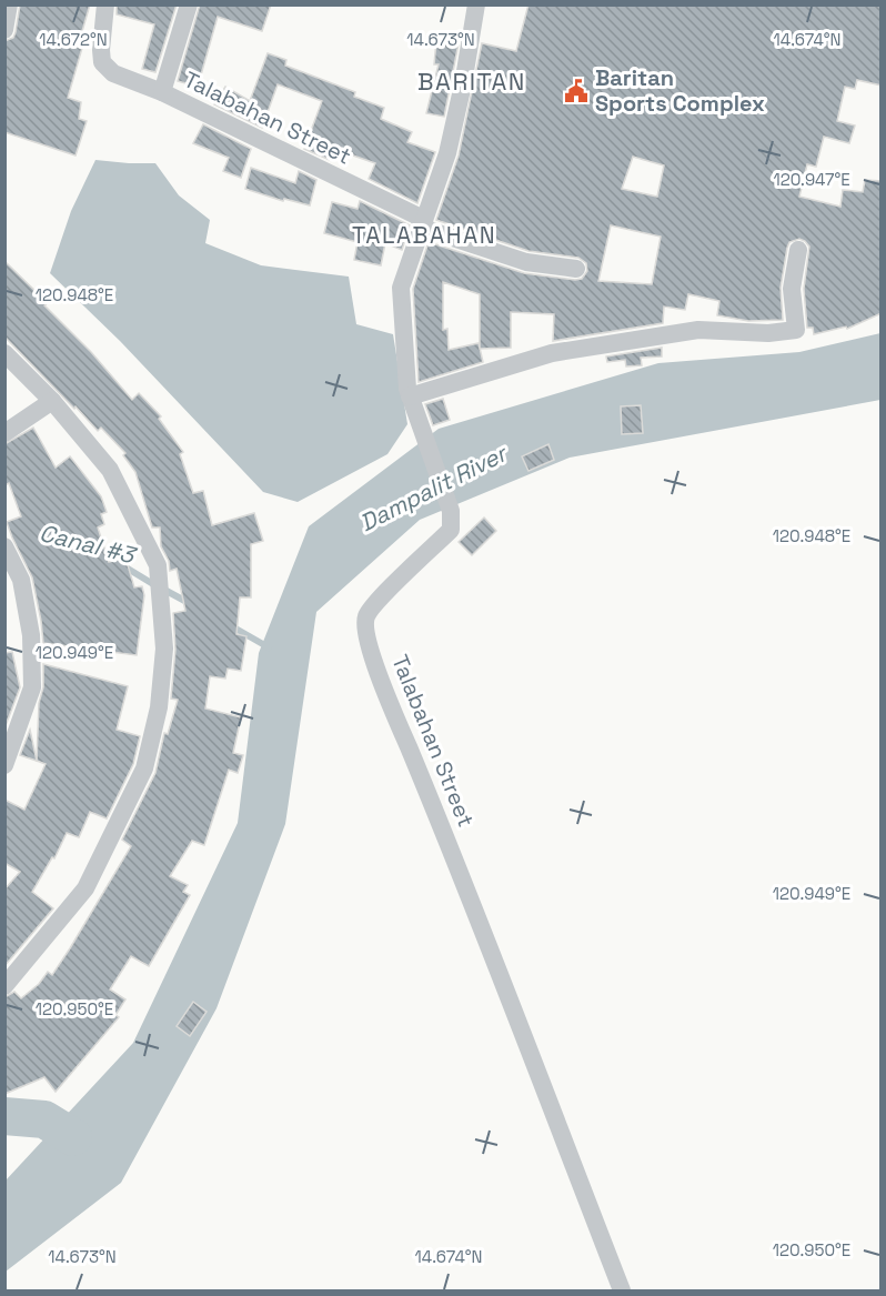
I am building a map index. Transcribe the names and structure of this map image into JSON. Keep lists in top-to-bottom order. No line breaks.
{"streets":{"street":["Talabahan Street"]},"districts":["BARITAN","TALABAHAN"],"water":["Dampalit River","Canal #3"],"places":{"public building":["Baritan Sports Complex"]},"coordinates":["14.672°N","14.673°N","14.674°N","120.947°E","120.948°E","120.949°E","120.950°E"]}
